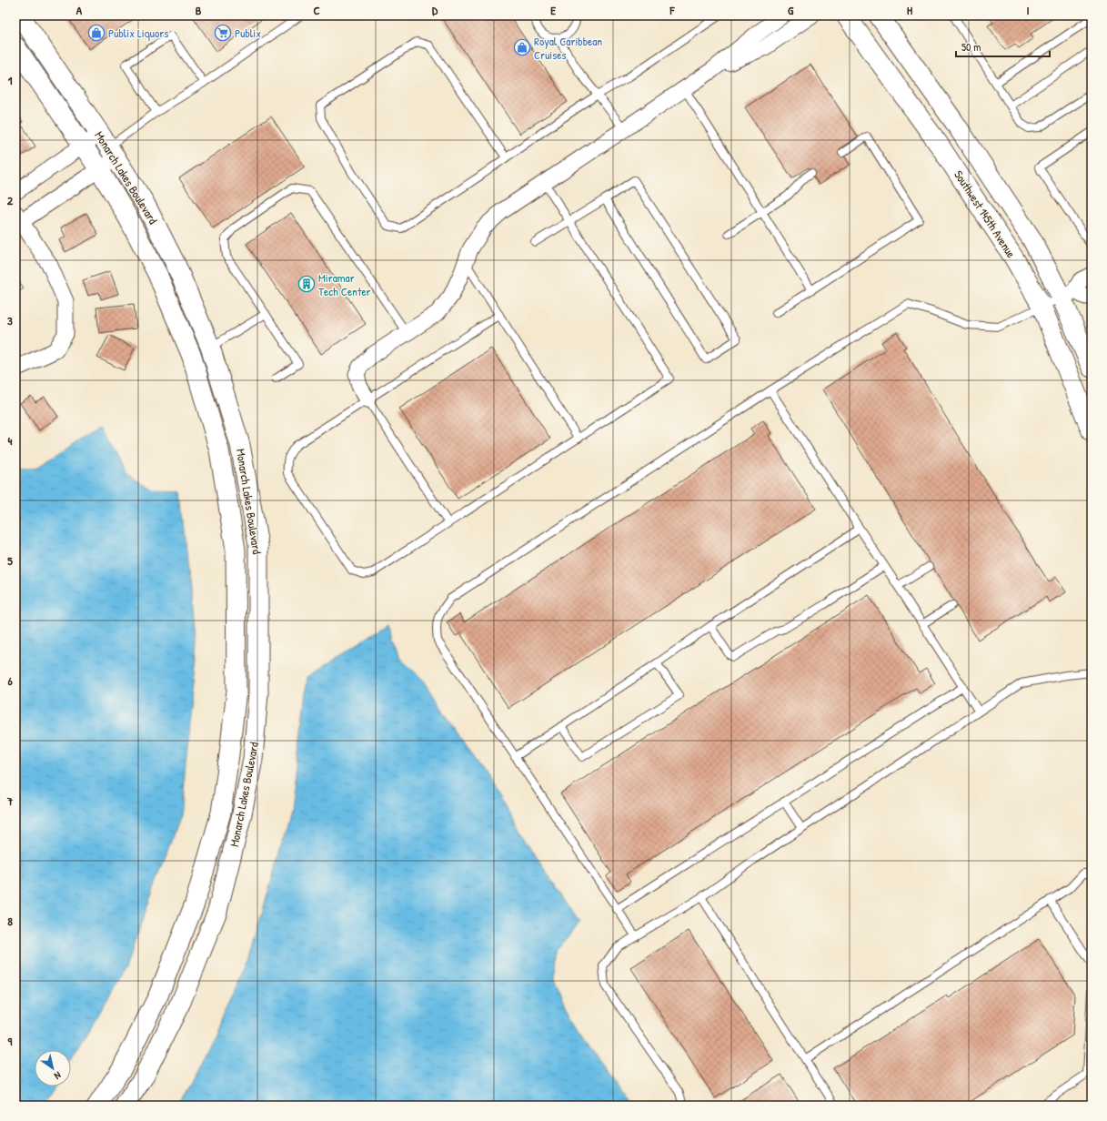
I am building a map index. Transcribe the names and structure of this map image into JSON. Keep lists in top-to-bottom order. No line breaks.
{"streets":{"street":["Monarch Lakes Boulevard","Southwest 145th Avenue"]},"places":{"shop":["Publix Liquors","Royal Caribbean Cruises"],"supermarket":["Publix"],"building":["Miramar Tech Center"]},"scale_bar":"50 m","north":"bottom right","grid":{"columns":["A","B","C","D","E","F","G","H","I"],"rows":["1","2","3","4","5","6","7","8","9"]}}
